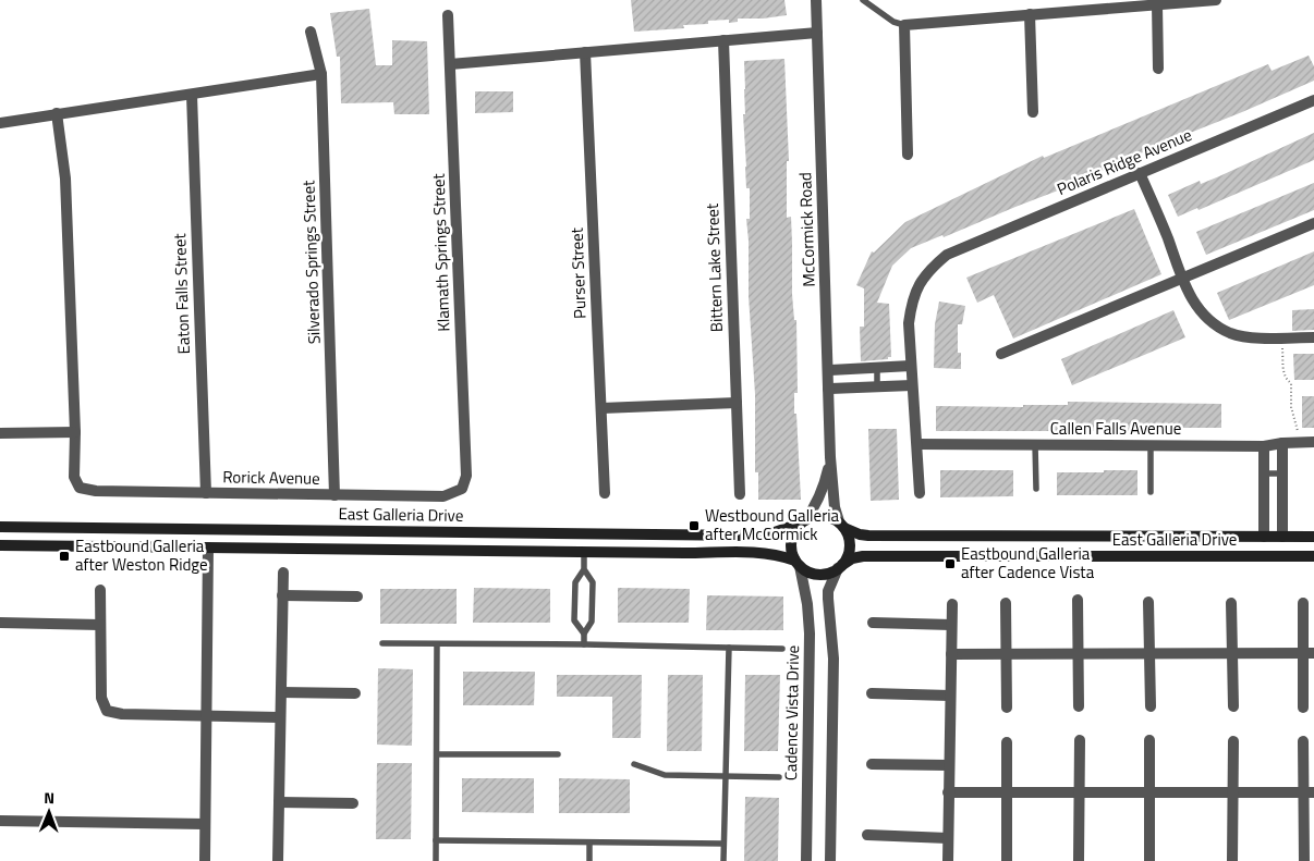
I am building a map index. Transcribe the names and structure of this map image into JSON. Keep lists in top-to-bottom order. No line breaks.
{"streets":{"main road":["East Galleria Drive"],"street":["Polaris Ridge Avenue","McCormick Road","Klamath Springs Street","Silverado Springs Street","Bittern Lake Street","Purser Street","Eaton Falls Street","Callen Falls Avenue","Rorick Avenue","Cadence Vista Drive"]},"crossings":[["Polaris Ridge Avenue","Callen Falls Avenue"],["McCormick Road","East Galleria Drive"],["McCormick Road","Cadence Vista Drive"],["Klamath Springs Street","Rorick Avenue"],["Silverado Springs Street","Rorick Avenue"],["Eaton Falls Street","Rorick Avenue"],["East Galleria Drive","Cadence Vista Drive"]],"places":{"transit":["Westbound Galleria after McCormick","Eastbound Galleria after Weston Ridge","Eastbound Galleria after Cadence Vista"]},"north":"top"}
